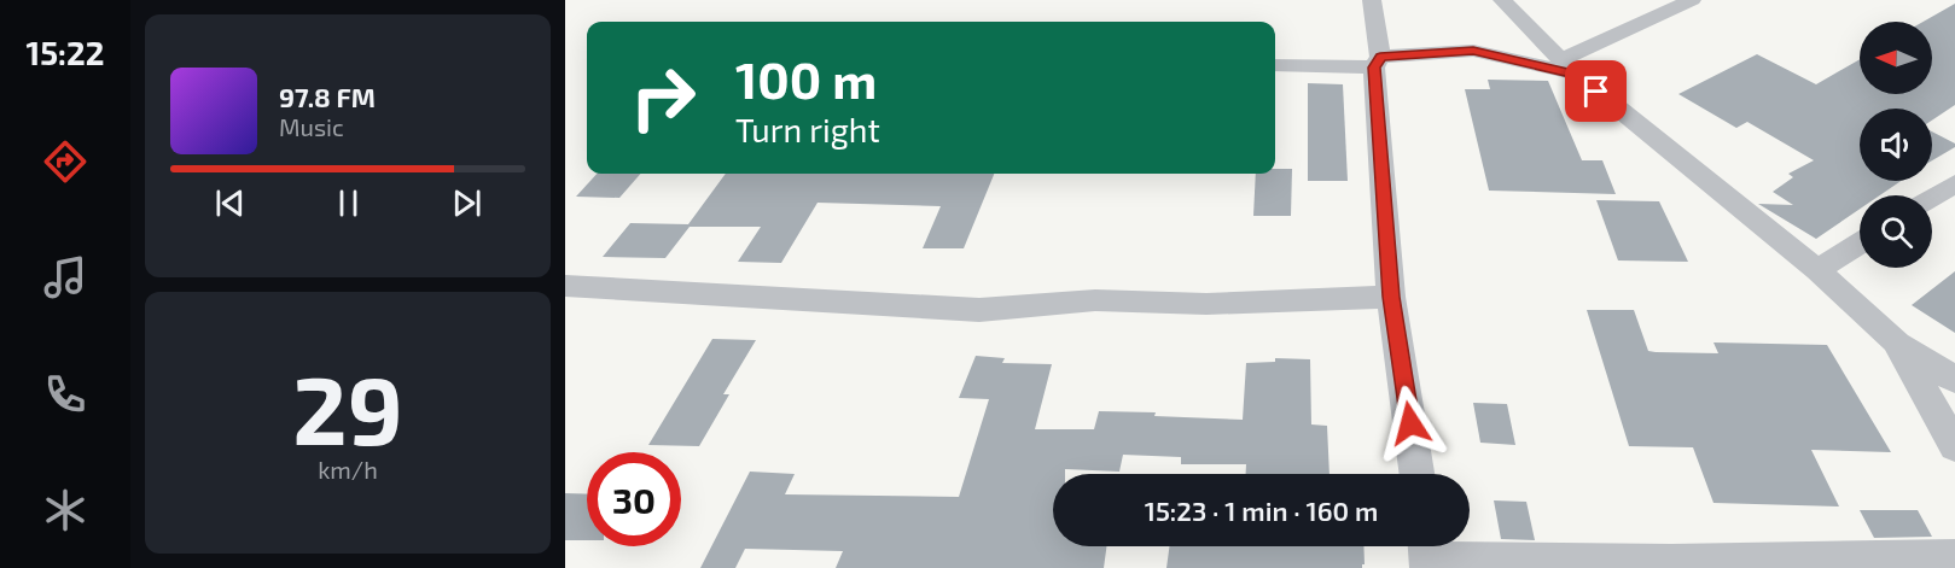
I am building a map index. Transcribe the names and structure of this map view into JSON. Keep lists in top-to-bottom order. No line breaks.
{"north":"left","page":{"tabs":"15:22","turn":["100 m","Turn right"],"song":["97.8 FM","Music"],"tile":["29","km/h"],"limit":"30","trip":"15:23 · 1 min · 160 m"}}
